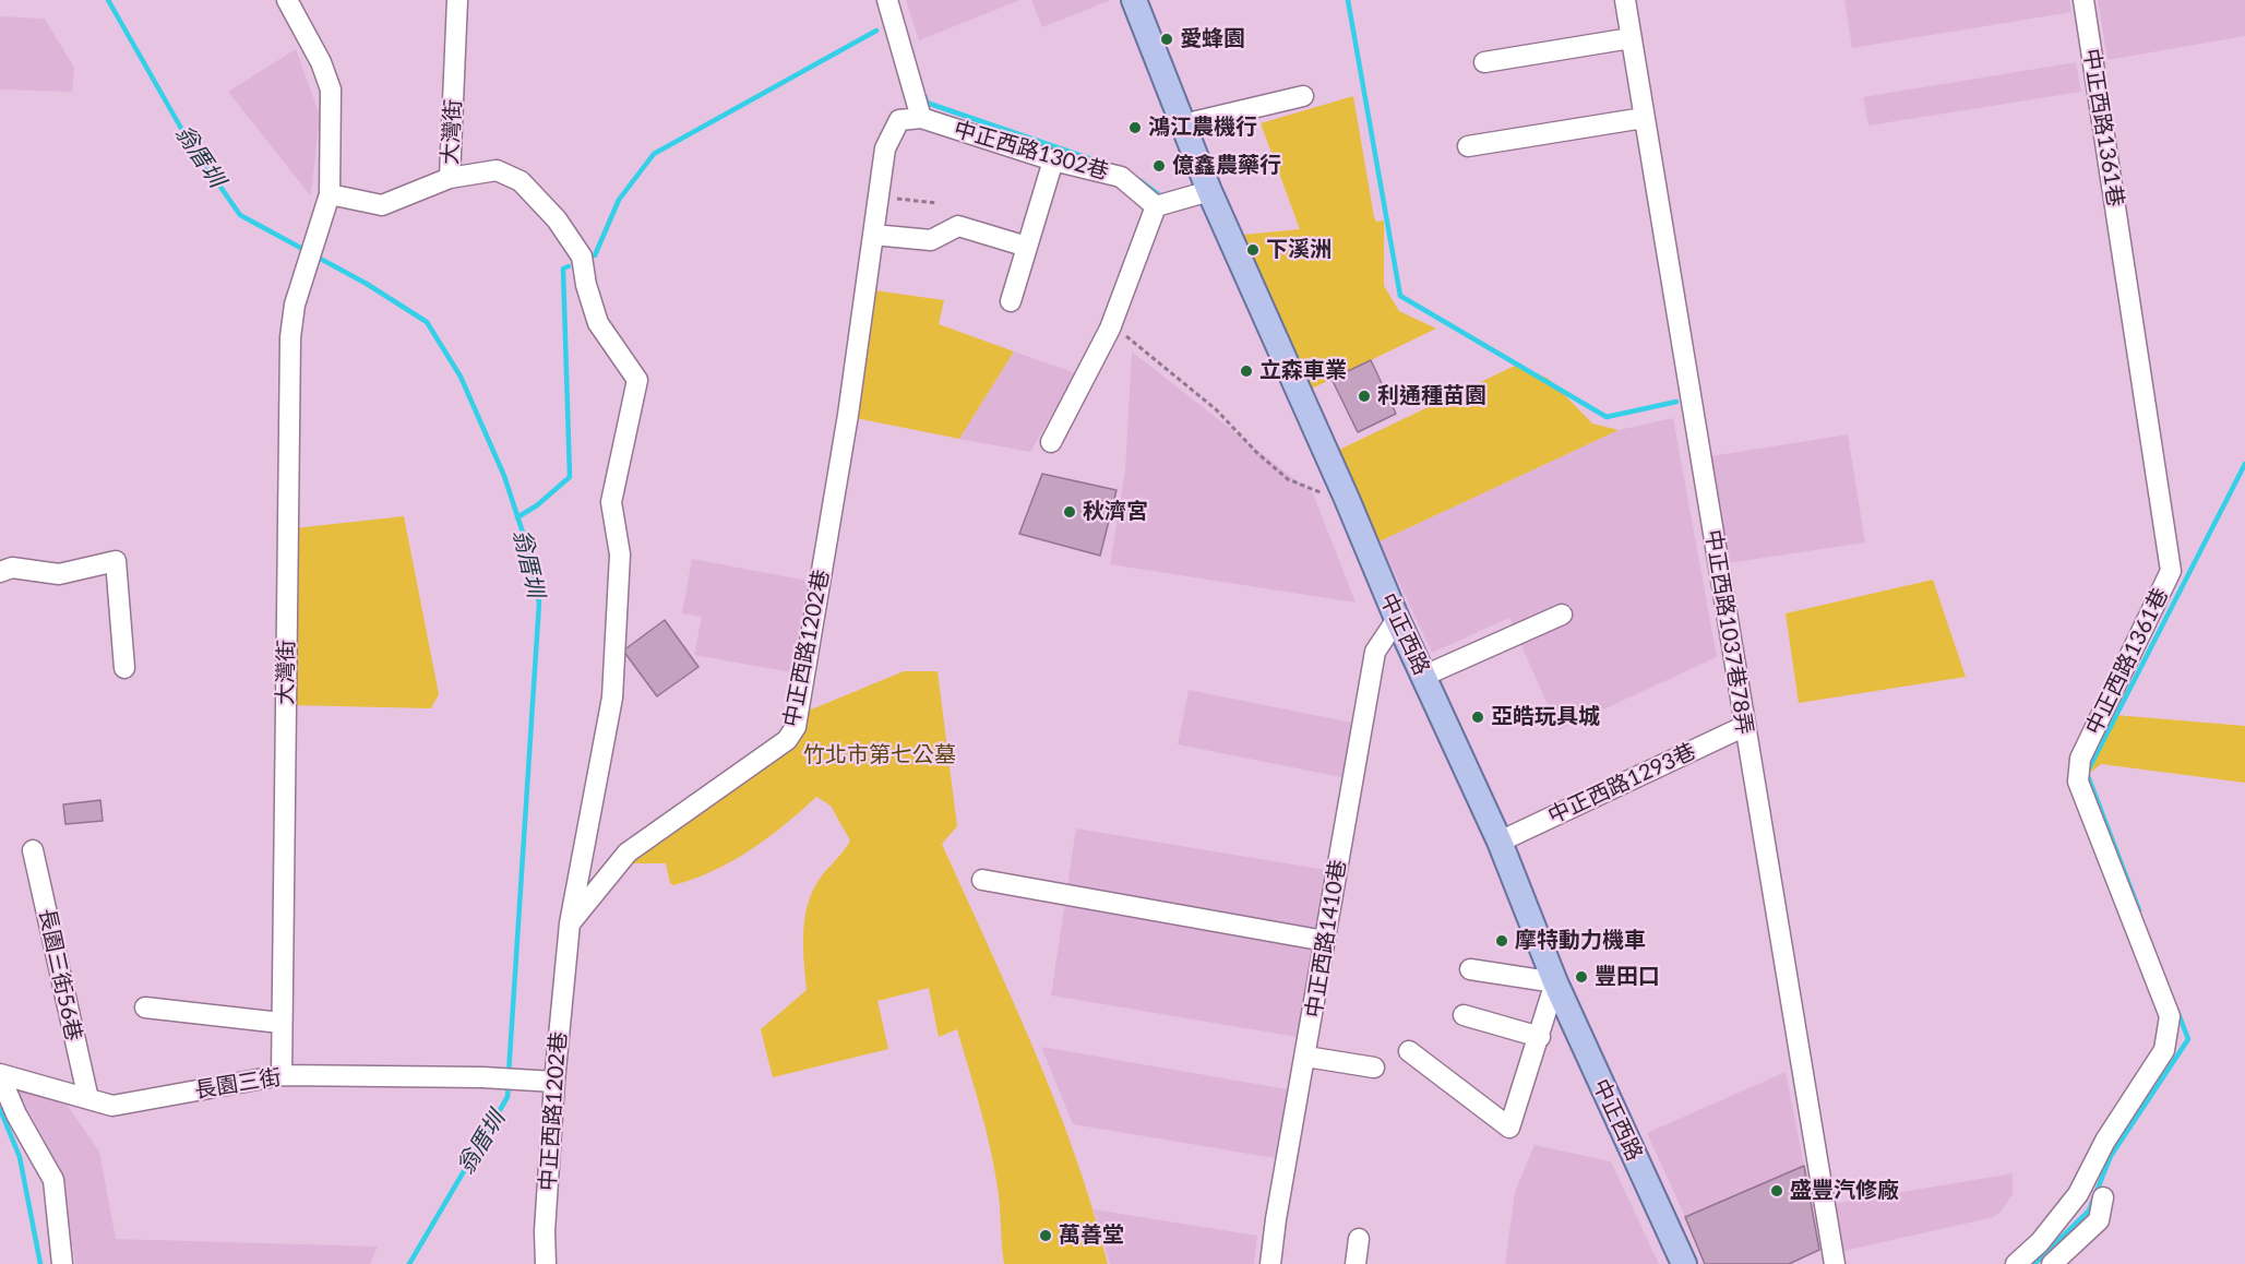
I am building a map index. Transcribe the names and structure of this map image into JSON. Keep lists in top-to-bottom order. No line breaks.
{"streets":{"main road":["中正西路"],"street":["中正西路1361巷","大灣街","中正西路1302巷","中正西路1037巷78弄","中正西路1202巷","中正西路1293巷","中正西路1410巷","長園三街56巷","長園三街"]},"crossings":[["大灣街","長園三街"],["中正西路1302巷","中正西路1202巷"],["中正西路1037巷78弄","中正西路1293巷"],["中正西路","中正西路1293巷"],["中正西路","中正西路1410巷"],["中正西路1202巷","長園三街"],["長園三街56巷","長園三街"]],"water":["翁厝圳"],"parks":["竹北市第七公墓"],"places":["愛蜂園","鴻江農機行","億鑫農藥行","下溪洲","立森車業","利通種苗園","秋濟宮","亞皓玩具城","摩特動力機車","豐田口","盛豐汽修廠","萬善堂"]}
